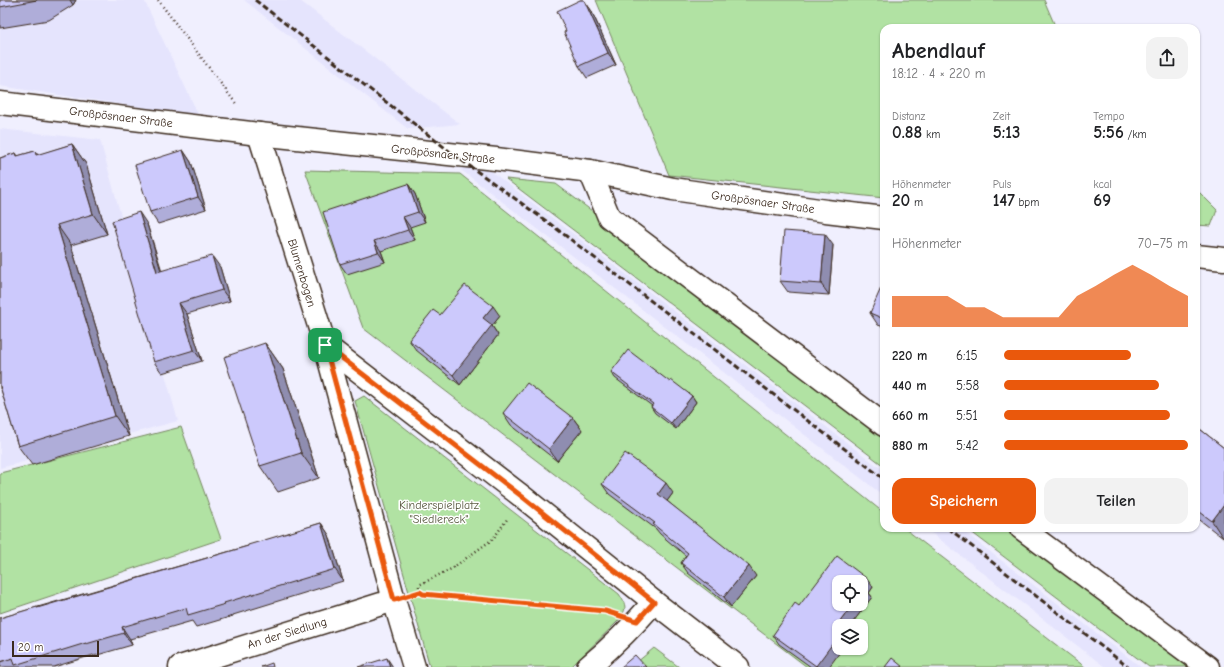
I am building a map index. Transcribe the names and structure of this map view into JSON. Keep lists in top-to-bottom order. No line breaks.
{"streets":{"street":["Großpösnaer Straße","Blumenbogen","An der Siedlung"]},"crossings":[["Großpösnaer Straße","Blumenbogen"],["Blumenbogen","An der Siedlung"]],"parks":["Kinderspielplatz \"Siedlereck\""],"scale_bar":"20 m","page":{"heading":["Abendlauf","18:12 · 4 × 220 m"],"stats":[["Distanz","0.88 km"],["Zeit","5:13"],["Tempo","5:56 /km"],["Höhenmeter","20 m"],["Puls","147 bpm"],["kcal","69"]],"chart":["Höhenmeter","70–75 m"],"list":[{"name":"220 m","note":"6:15"},{"name":"440 m","note":"5:58"},{"name":"660 m","note":"5:51"},{"name":"880 m","note":"5:42"}],"buttons":["Speichern","Teilen"],"scale":"20 m"}}
